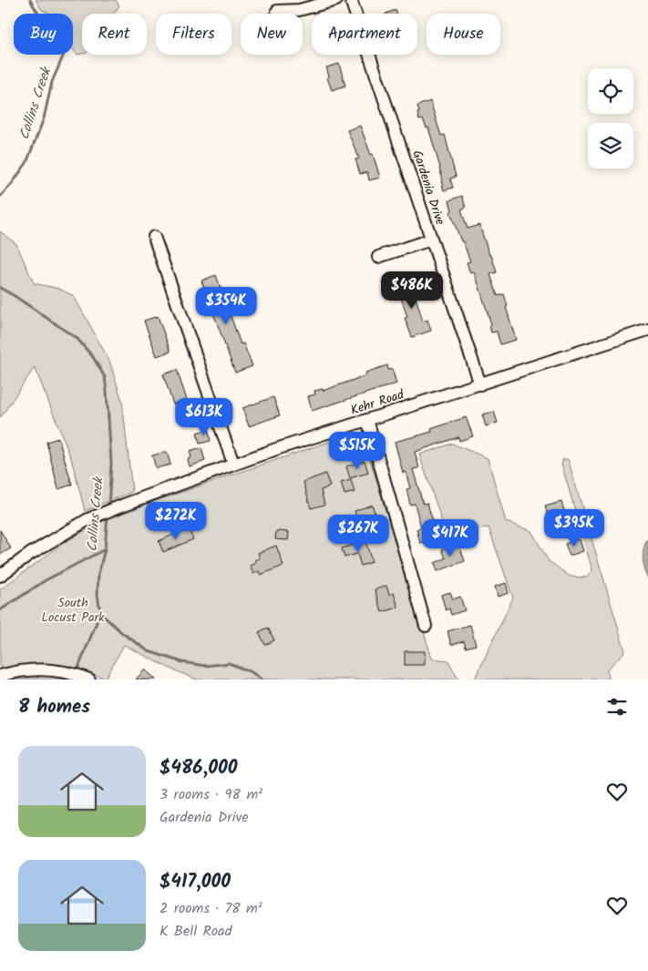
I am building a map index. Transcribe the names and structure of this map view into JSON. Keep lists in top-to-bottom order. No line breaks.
{"streets":{"street":["Gardenia Drive","Kehr Road"]},"crossings":[["Gardenia Drive","Kehr Road"]],"water":["Collins Creek"],"parks":["South Locust Park"],"page":{"chip":["Buy","Rent","Filters","New","Apartment","House"],"price":["$486K","$354K","$613K","$515K","$272K","$395K","$267K","$417K"],"heading":"8 homes","list":[{"name":"$486,000","note":"3 rooms · 98 m² · Gardenia Drive"},{"name":"$417,000","note":"2 rooms · 78 m² · K Bell Road"}]}}
